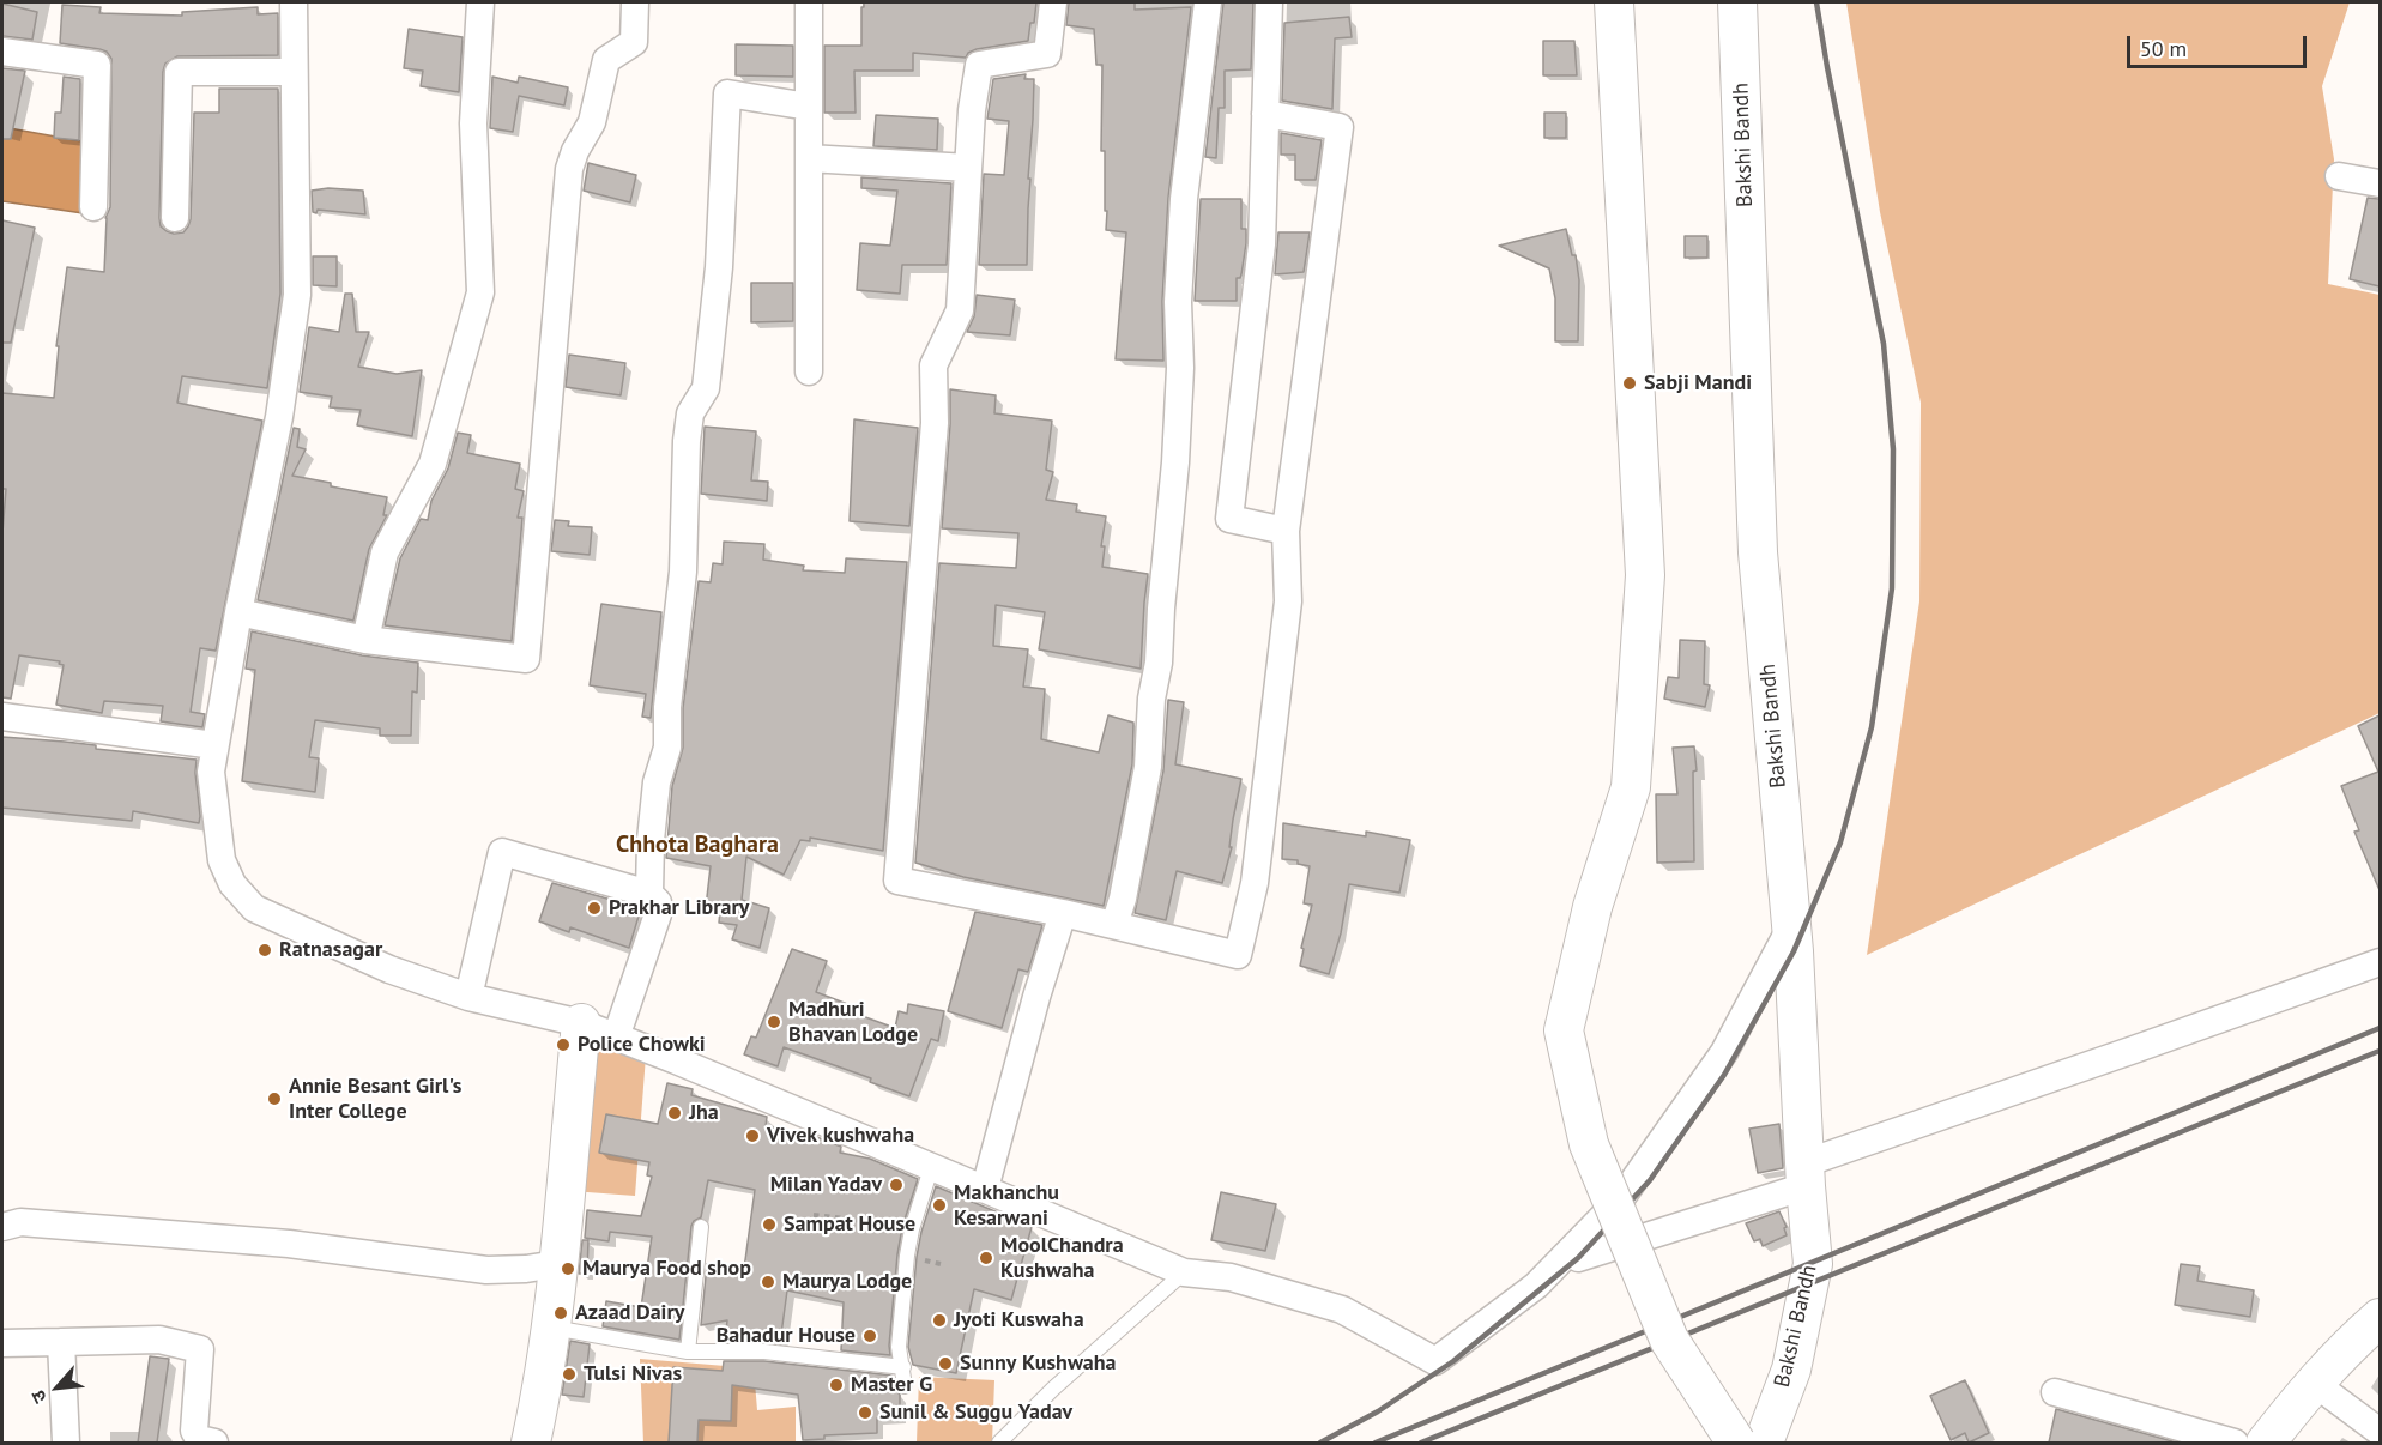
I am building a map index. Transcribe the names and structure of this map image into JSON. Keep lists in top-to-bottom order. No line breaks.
{"streets":{"main road":["Bakshi Bandh"]},"districts":["Chhota Baghara"],"places":["Sabji Mandi","Prakhar Library","Ratnasagar","Madhuri Bhavan Lodge","Police Chowki","Annie Besant Girl's Inter College","Jha","Vivek kushwaha","Milan Yadav","Makhanchu Kesarwani","Sampat House","MoolChandra Kushwaha","Maurya Food shop","Maurya Lodge","Azaad Dairy","Jyoti Kuswaha","Bahadur House","Sunny Kushwaha","Tulsi Nivas","Master G","Sunil & Suggu Yadav"],"scale_bar":"50 m","north":"bottom left"}
